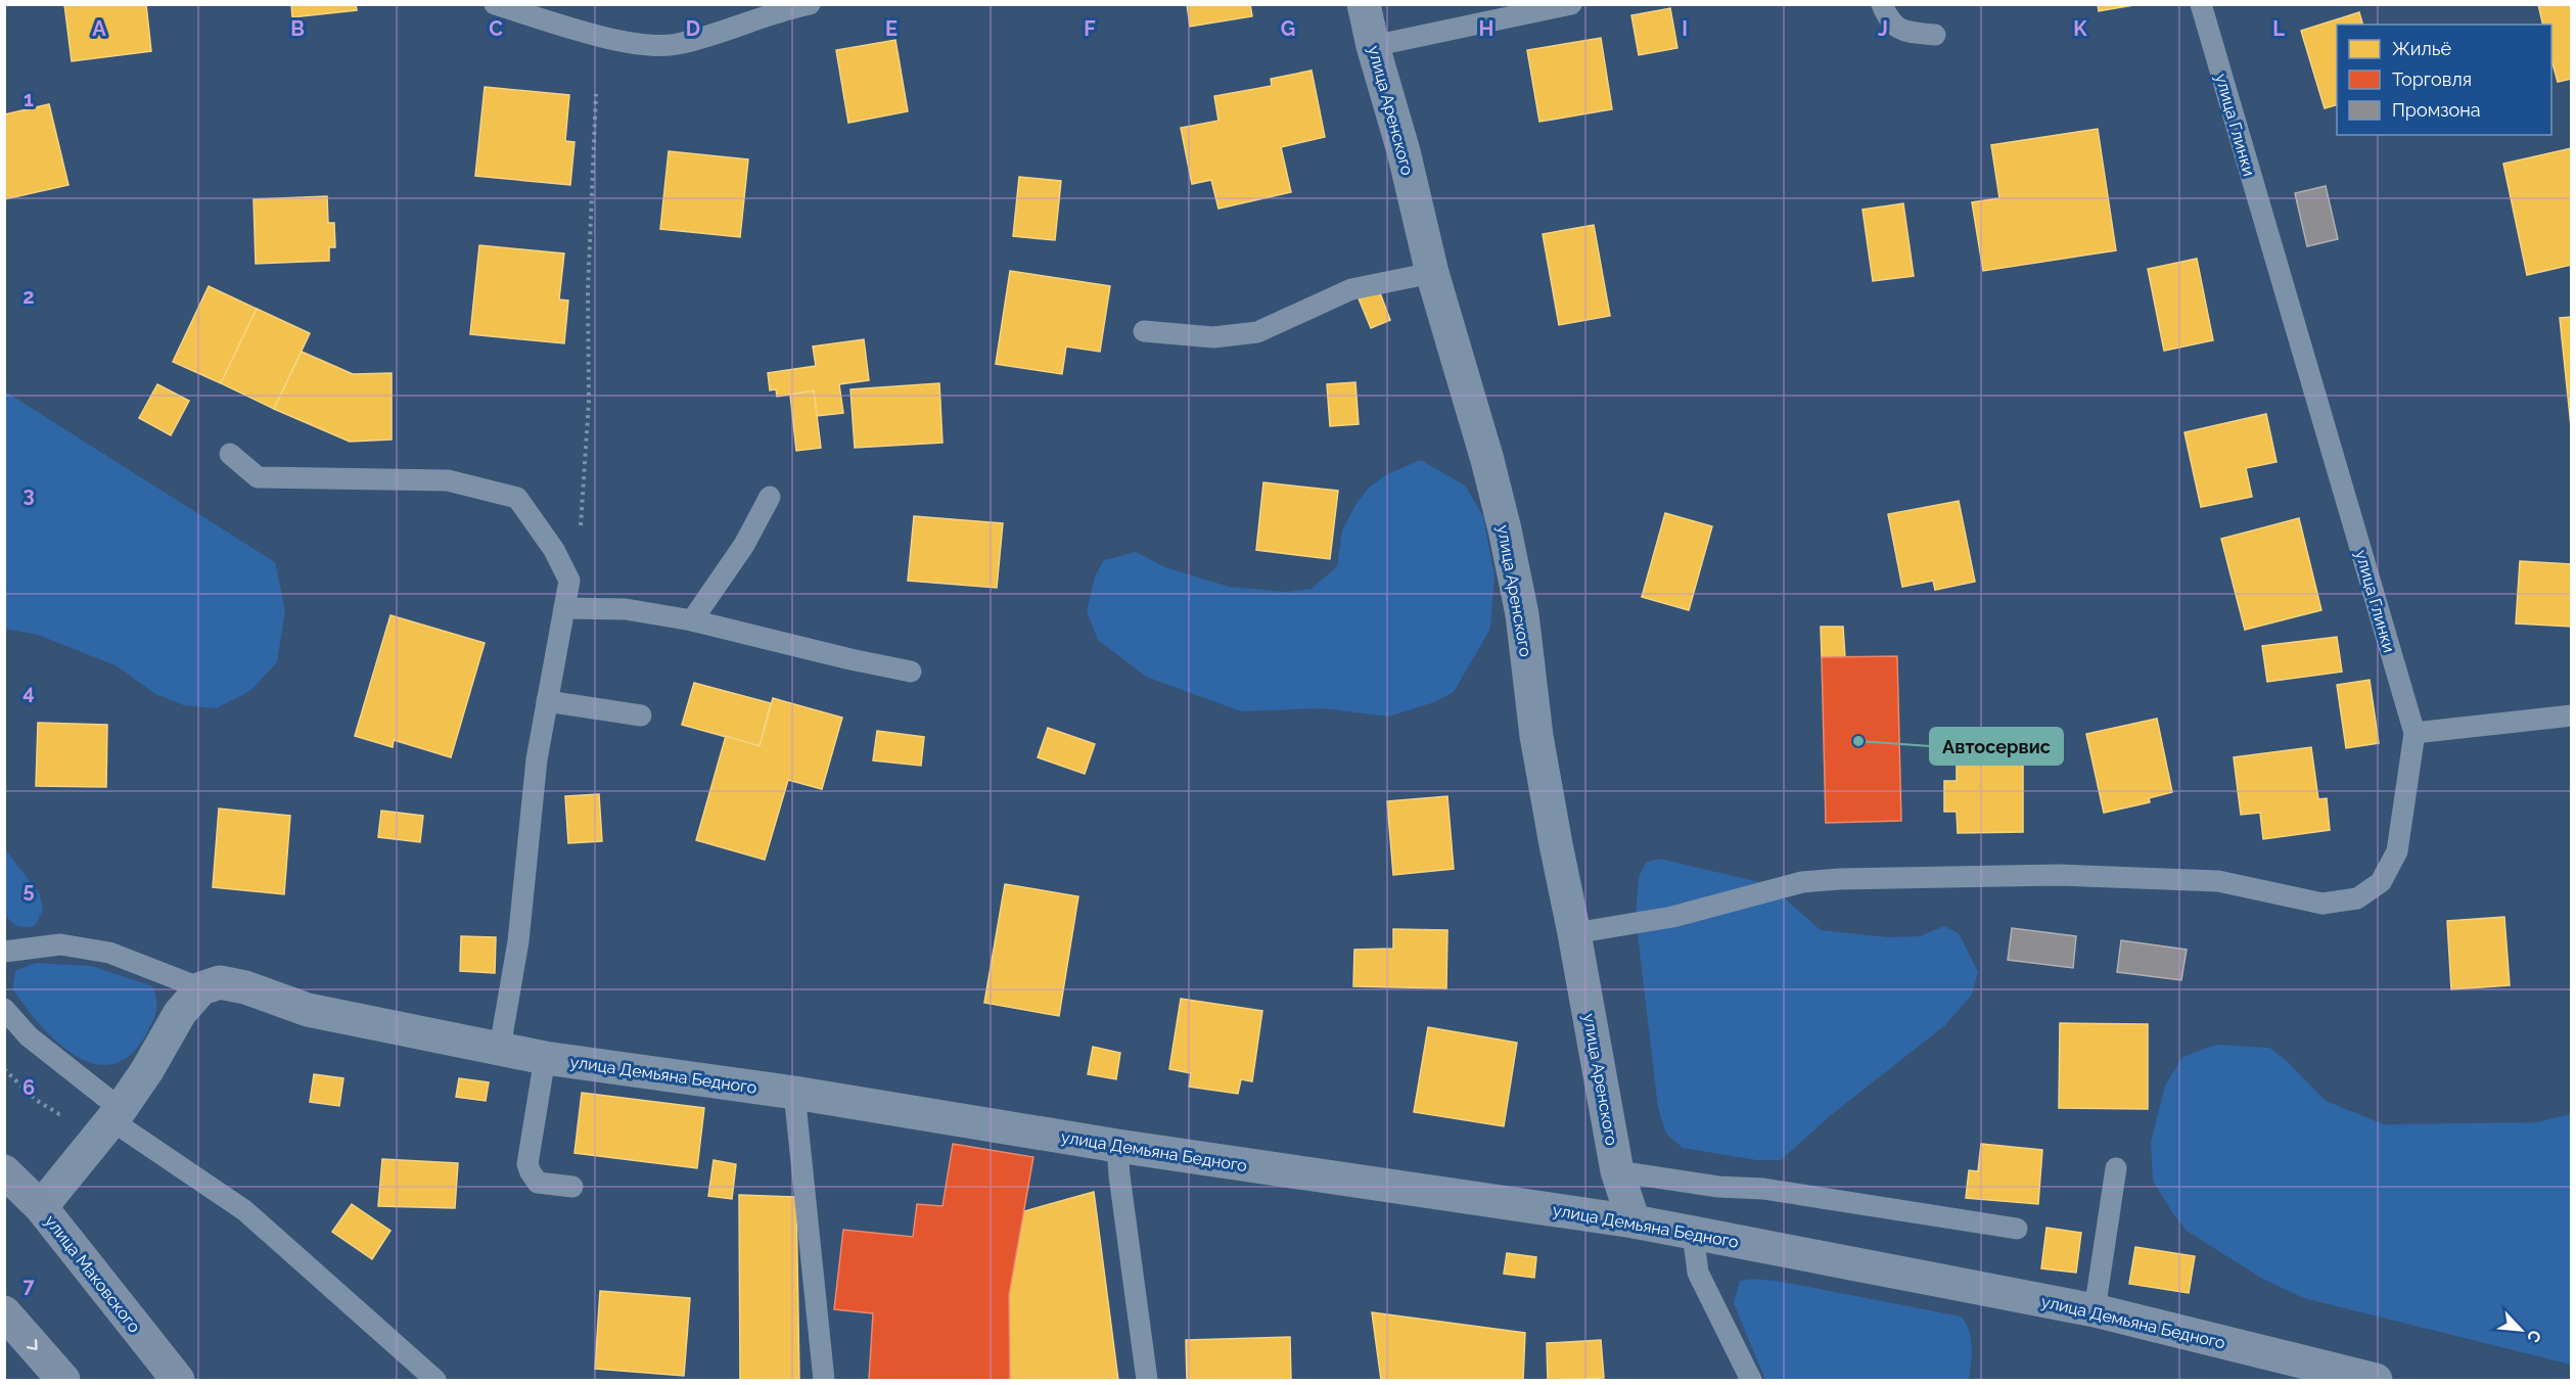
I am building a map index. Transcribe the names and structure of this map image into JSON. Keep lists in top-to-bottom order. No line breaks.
{"streets":{"highway":["улица Маковского"],"street":["улица Аренского","улица Демьяна Бедного"],"lane":["улица Глинки"]},"crossings":[["улица Аренского","улица Глинки"],["улица Аренского","улица Демьяна Бедного"]],"places":["Автосервис"],"legend":["Жильё","Торговля","Промзона"],"north":"bottom right","grid":{"columns":["A","B","C","D","E","F","G","H","I","J","K","L"],"rows":["1","2","3","4","5","6","7"]}}
